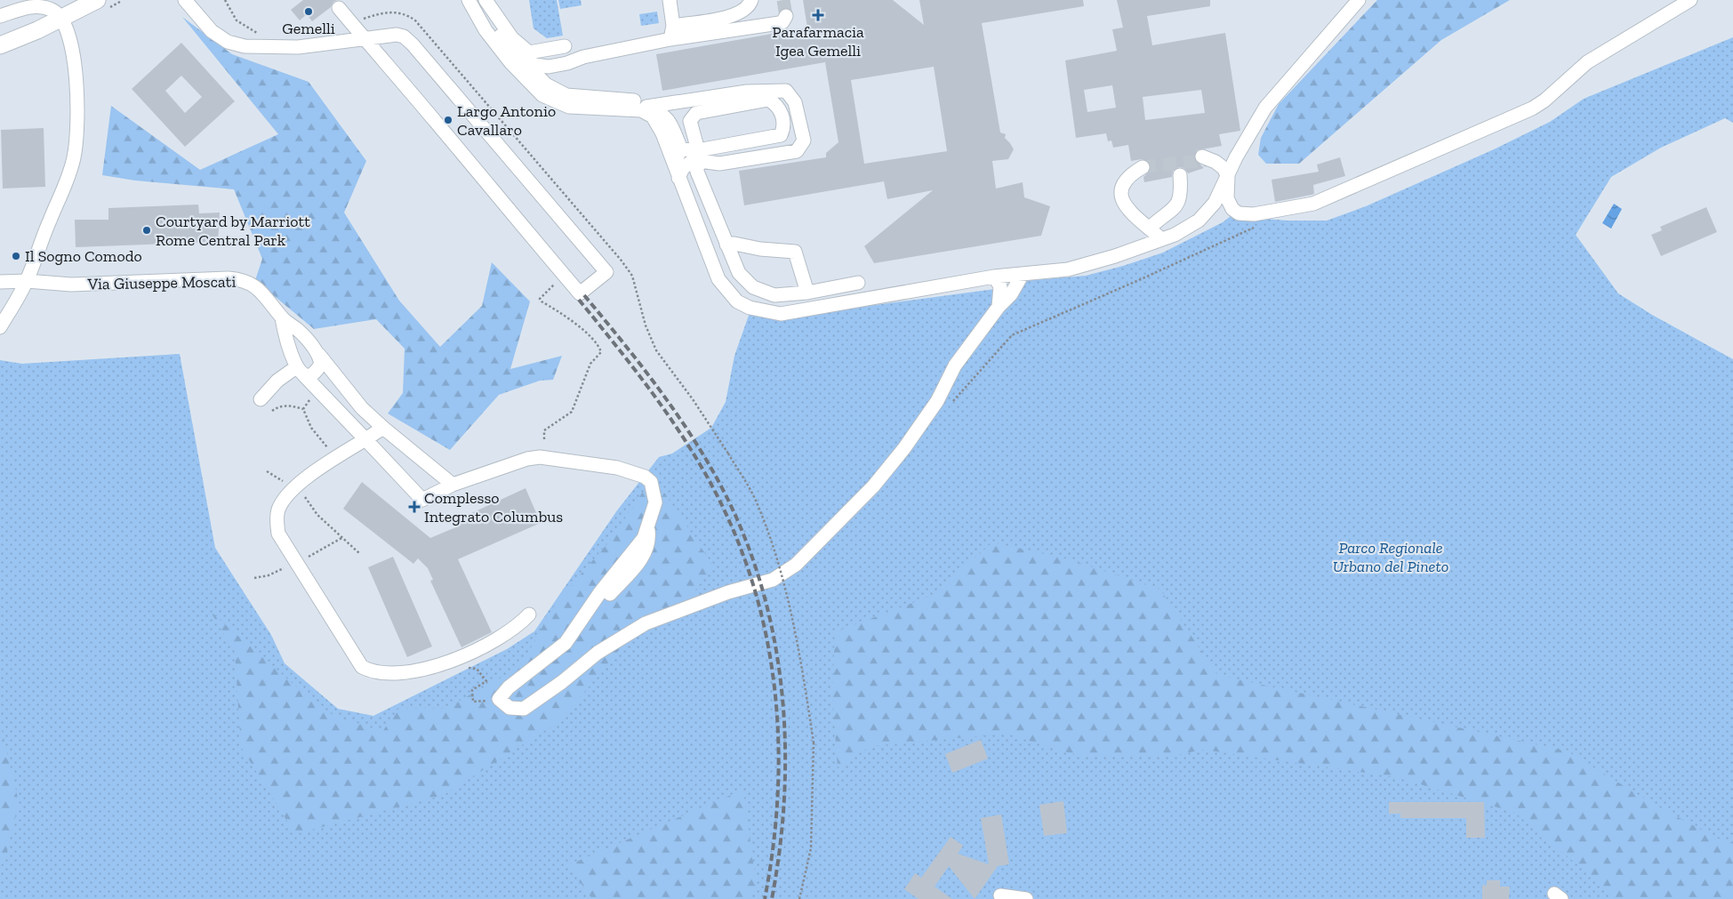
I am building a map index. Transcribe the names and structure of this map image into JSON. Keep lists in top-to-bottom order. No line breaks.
{"streets":{"street":["Via Giuseppe Moscati"]},"parks":["Parco Regionale Urbano del Pineto"],"places":{"other":["Gemelli","Largo Antonio Cavallaro","Courtyard by Marriott Rome Central Park","Il Sogno Comodo"],"health":["Parafarmacia Igea Gemelli","Complesso Integrato Columbus"]}}
